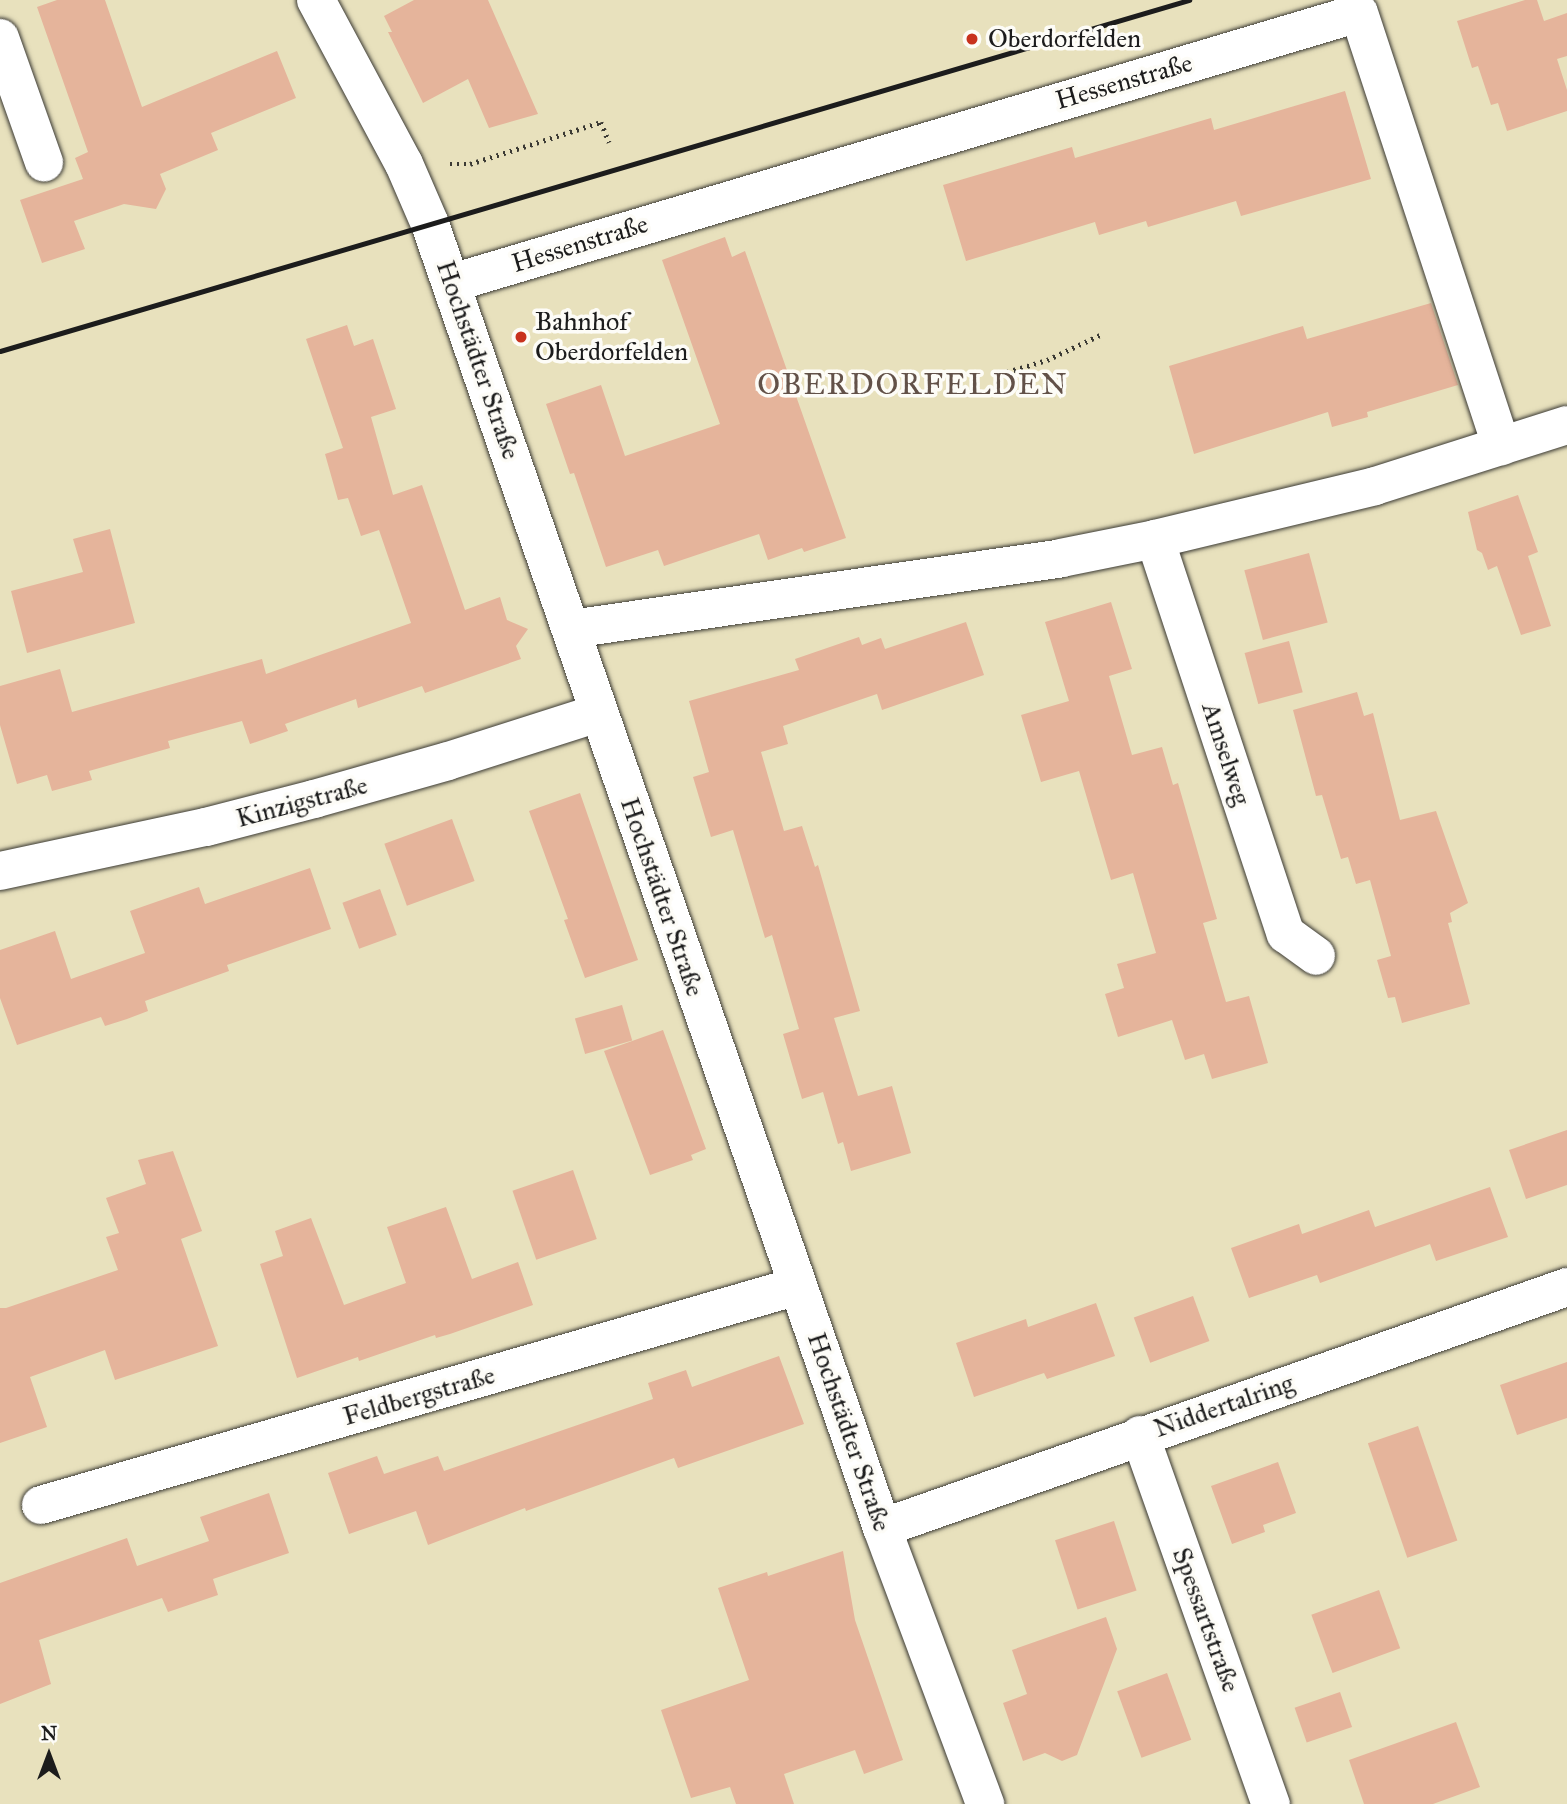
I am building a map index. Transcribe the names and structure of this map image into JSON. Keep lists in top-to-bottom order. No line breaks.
{"streets":{"street":["Hessenstraße","Hochstädter Straße","Amselweg","Kinzigstraße","Feldbergstraße","Niddertalring","Spessartstraße"]},"crossings":[["Hessenstraße","Hochstädter Straße"],["Hochstädter Straße","Kinzigstraße"],["Hochstädter Straße","Feldbergstraße"],["Hochstädter Straße","Niddertalring"],["Niddertalring","Spessartstraße"]],"districts":["OBERDORFELDEN"],"places":["Oberdorfelden","Bahnhof Oberdorfelden"],"north":"top"}
